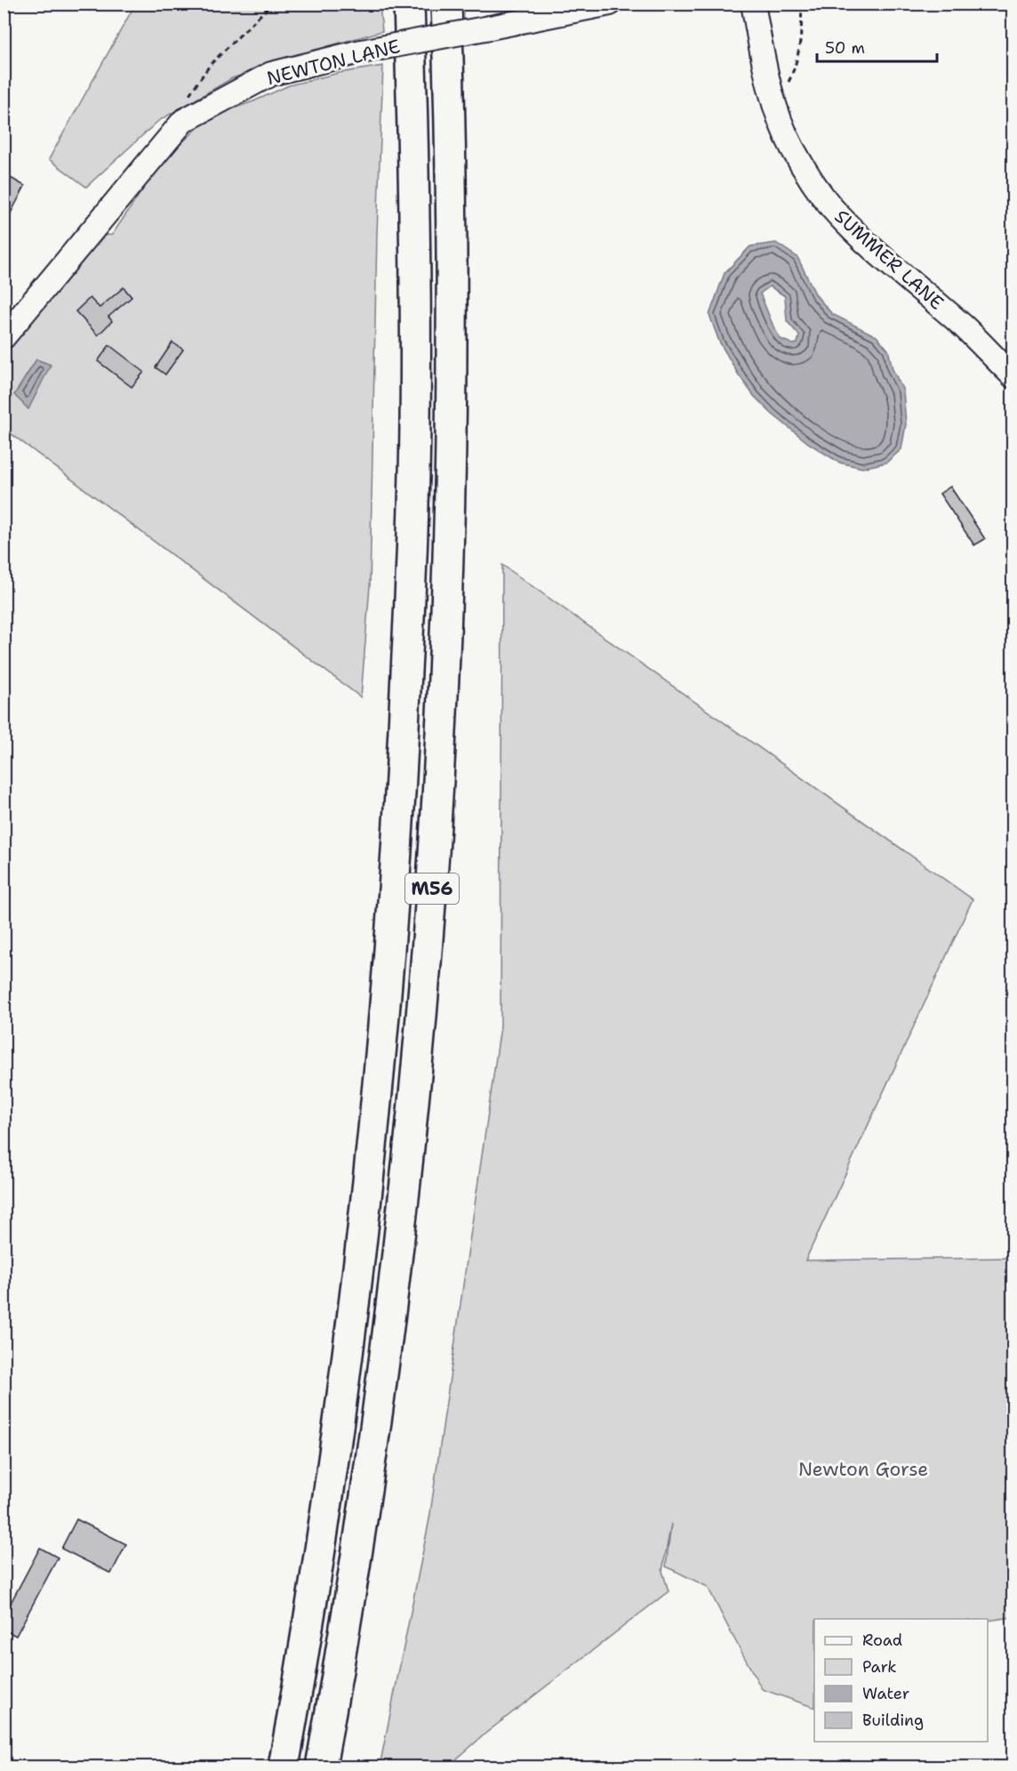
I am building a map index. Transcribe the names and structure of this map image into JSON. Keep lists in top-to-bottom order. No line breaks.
{"streets":{"highway":["M56"],"street":["NEWTON LANE","SUMMER LANE"]},"parks":["Newton Gorse"],"legend":["Road","Park","Water","Building"],"scale_bar":"50 m"}
